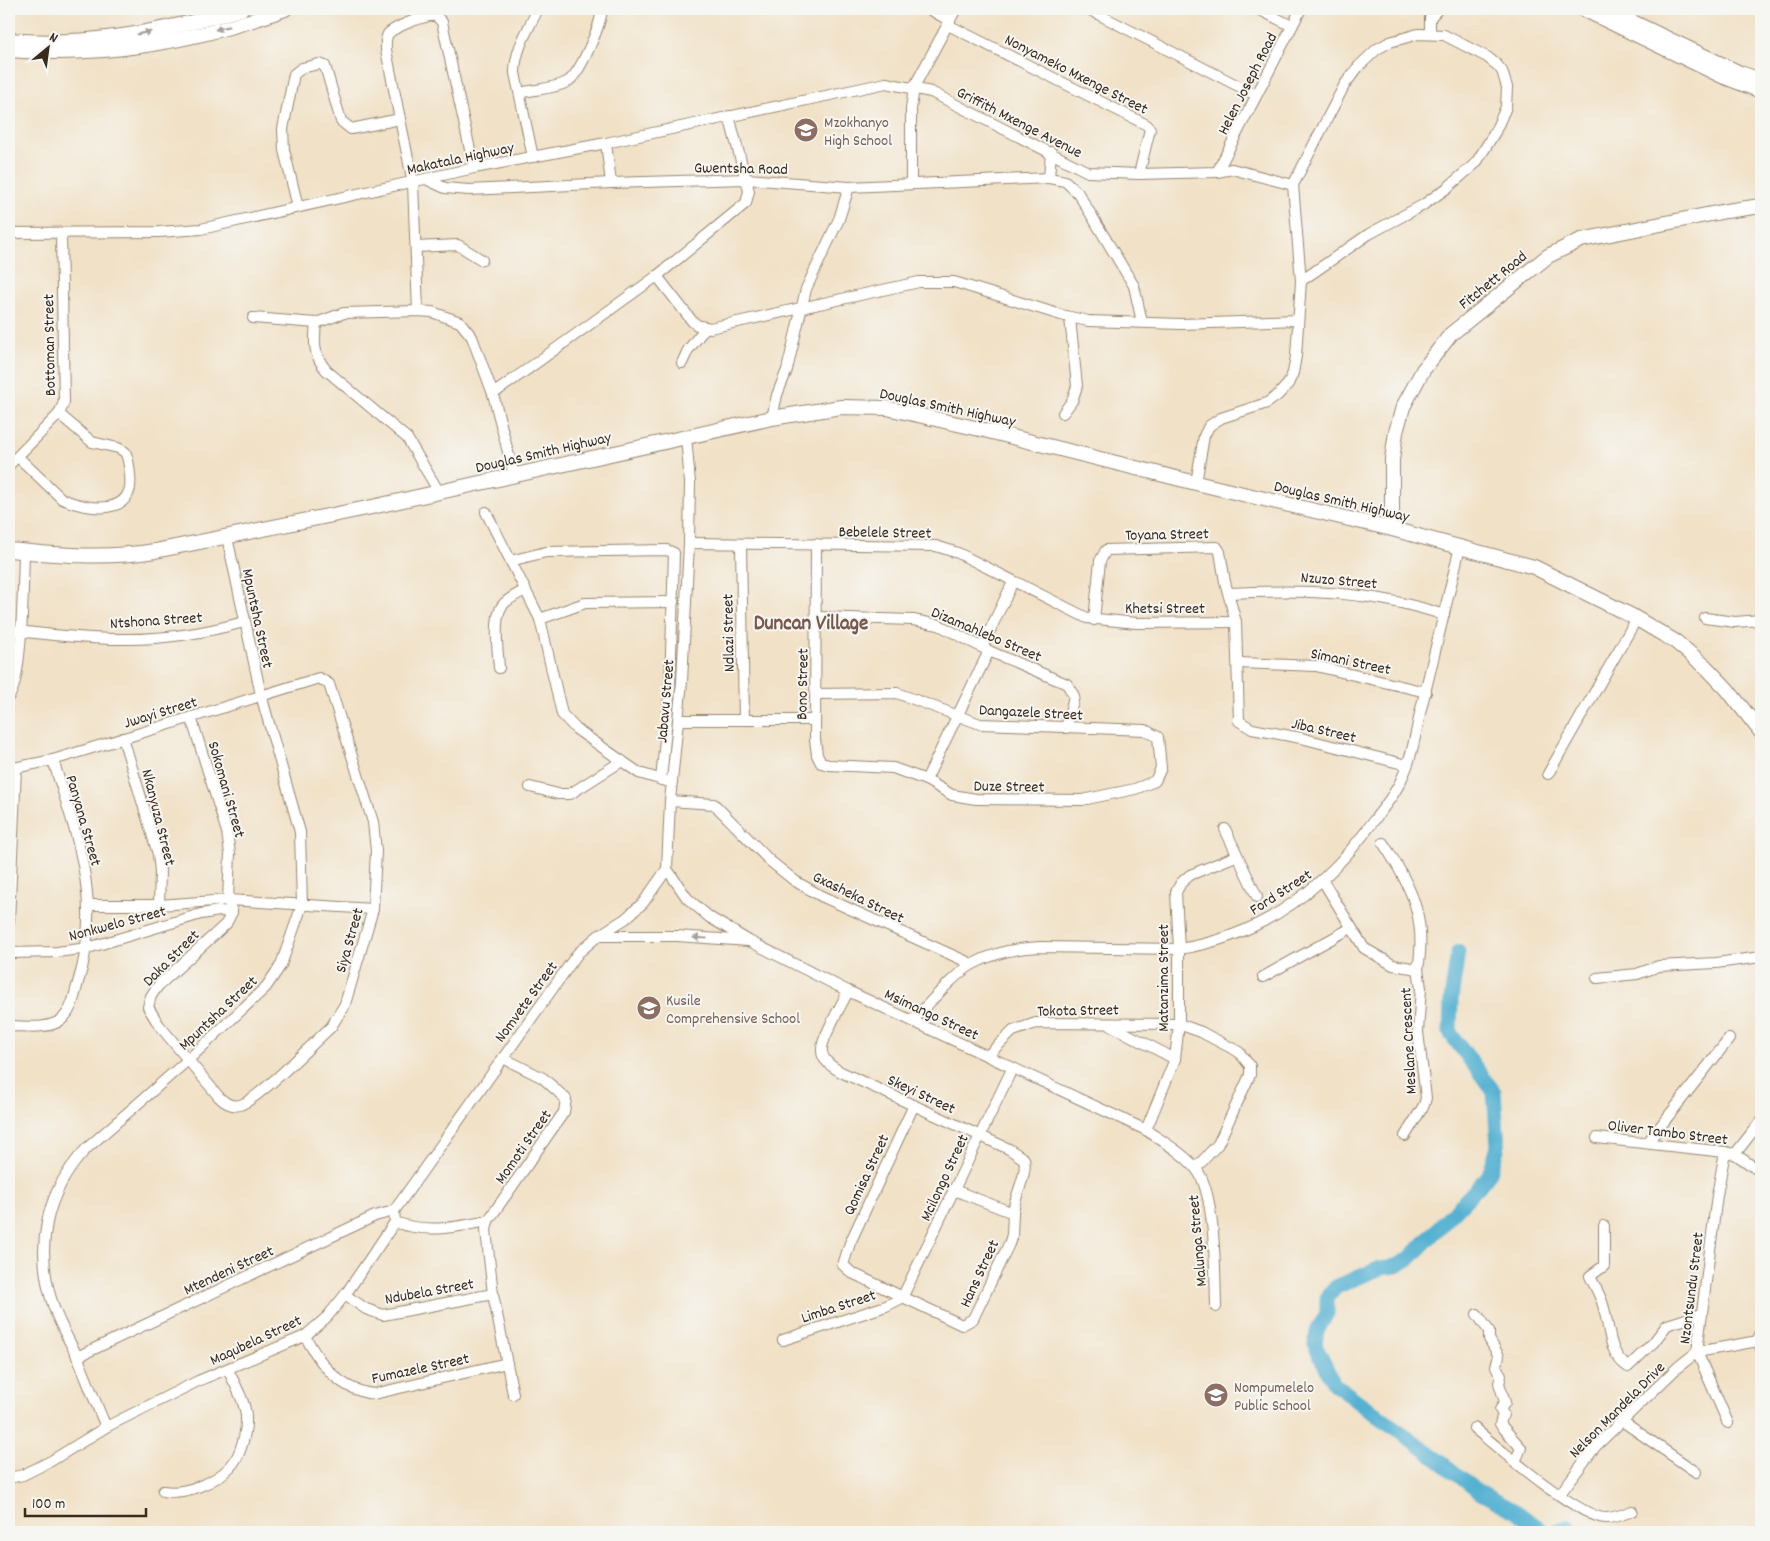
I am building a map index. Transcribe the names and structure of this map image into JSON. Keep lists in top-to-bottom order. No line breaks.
{"streets":{"street":["Nonyameko Mxenge Street","Helen Joseph Road","Griffith Mxenge Avenue","Makatala Highway","Gwentsha Road","Fitchett Road","Bottoman Street","Douglas Smith Highway","Bebelele Street","Toyana Street","Nzuzo Street","Khetsi Street","Mpuntsha Street","Ntshona Street","Ndlazi Street","Dizamahlebo Street","Simani Street","Bono Street","Jabavu Street","Jwayi Street","Dangazele Street","Jiba Street","Duze Street","Sokomani Street","Nkanyuza Street","Panyana Street","Ford Street","Gxasheka Street","Nonkwelo Street","Siya Street","Daka Street","Matanzima Street","Nomvete Street","Tokota Street","Msimango Street","Meslane Crescent","Skeyi Street","Oliver Tambo Street","Momoti Street","Qomisa Street","Mcilongo Street","Malunga Street","Mtendeni Street","Hans Street","Nzontsundu Street","Ndubela Street","Limba Street","Maqubela Street","Fumazele Street","Nelson Mandela Drive"]},"crossings":[["Nonyameko Mxenge Street","Griffith Mxenge Avenue"],["Helen Joseph Road","Griffith Mxenge Avenue"],["Griffith Mxenge Avenue","Makatala Highway"],["Makatala Highway","Gwentsha Road"],["Makatala Highway","Bottoman Street"],["Fitchett Road","Douglas Smith Highway"],["Douglas Smith Highway","Mpuntsha Street"],["Douglas Smith Highway","Jabavu Street"],["Douglas Smith Highway","Ford Street"],["Bebelele Street","Toyana Street"],["Bebelele Street","Khetsi Street"],["Bebelele Street","Ndlazi Street"],["Bebelele Street","Bono Street"],["Bebelele Street","Jabavu Street"],["Toyana Street","Nzuzo Street"],["Toyana Street","Khetsi Street"],["Toyana Street","Simani Street"],["Toyana Street","Jiba Street"],["Nzuzo Street","Ford Street"],["Mpuntsha Street","Ntshona Street"],["Mpuntsha Street","Jwayi Street"],["Mpuntsha Street","Siya Street"],["Mpuntsha Street","Daka Street"],["Mpuntsha Street","Mtendeni Street"],["Mpuntsha Street","Maqubela Street"],["Dizamahlebo Street","Bono Street"],["Dizamahlebo Street","Dangazele Street"],["Simani Street","Ford Street"],["Bono Street","Dangazele Street"],["Bono Street","Duze Street"],["Jabavu Street","Gxasheka Street"],["Jabavu Street","Msimango Street"],["Jwayi Street","Sokomani Street"],["Jwayi Street","Nkanyuza Street"],["Jwayi Street","Panyana Street"],["Jwayi Street","Siya Street"],["Dangazele Street","Duze Street"],["Jiba Street","Ford Street"],["Panyana Street","Nonkwelo Street"],["Ford Street","Gxasheka Street"],["Ford Street","Matanzima Street"],["Ford Street","Msimango Street"],["Nonkwelo Street","Daka Street"],["Siya Street","Daka Street"],["Matanzima Street","Tokota Street"],["Matanzima Street","Msimango Street"],["Nomvete Street","Momoti Street"],["Nomvete Street","Mtendeni Street"],["Nomvete Street","Maqubela Street"],["Tokota Street","Msimango Street"],["Msimango Street","Skeyi Street"],["Msimango Street","Mcilongo Street"],["Msimango Street","Malunga Street"],["Skeyi Street","Qomisa Street"],["Skeyi Street","Mcilongo Street"],["Skeyi Street","Hans Street"],["Oliver Tambo Street","Nzontsundu Street"],["Qomisa Street","Limba Street"],["Mcilongo Street","Limba Street"],["Mtendeni Street","Maqubela Street"],["Hans Street","Limba Street"],["Nzontsundu Street","Nelson Mandela Drive"],["Ndubela Street","Maqubela Street"],["Maqubela Street","Fumazele Street"]],"districts":["Duncan Village"],"places":{"school or university":["Mzokhanyo High School","Kusile Comprehensive School","Nompumelelo Public School"]},"scale_bar":"100 m","north":"top right"}
